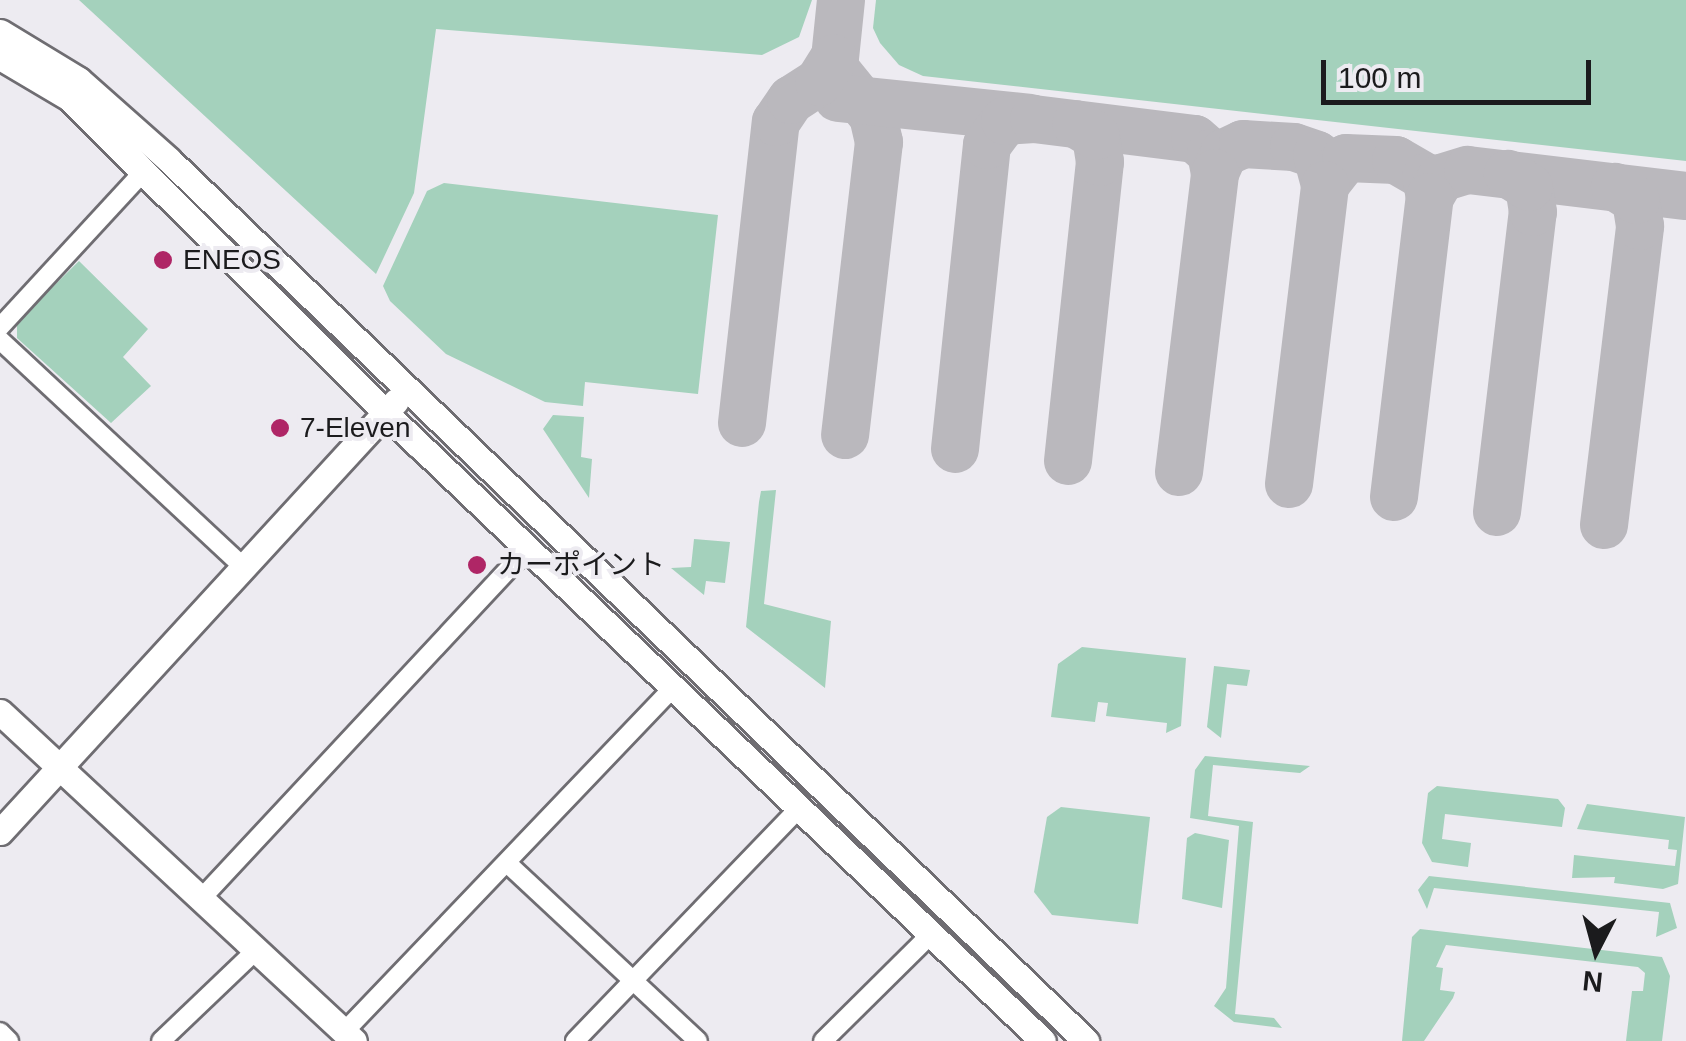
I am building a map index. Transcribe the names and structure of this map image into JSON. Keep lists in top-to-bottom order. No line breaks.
{"places":["ENEOS","7-Eleven","カーポイント"],"scale_bar":"100 m","north":"bottom"}
